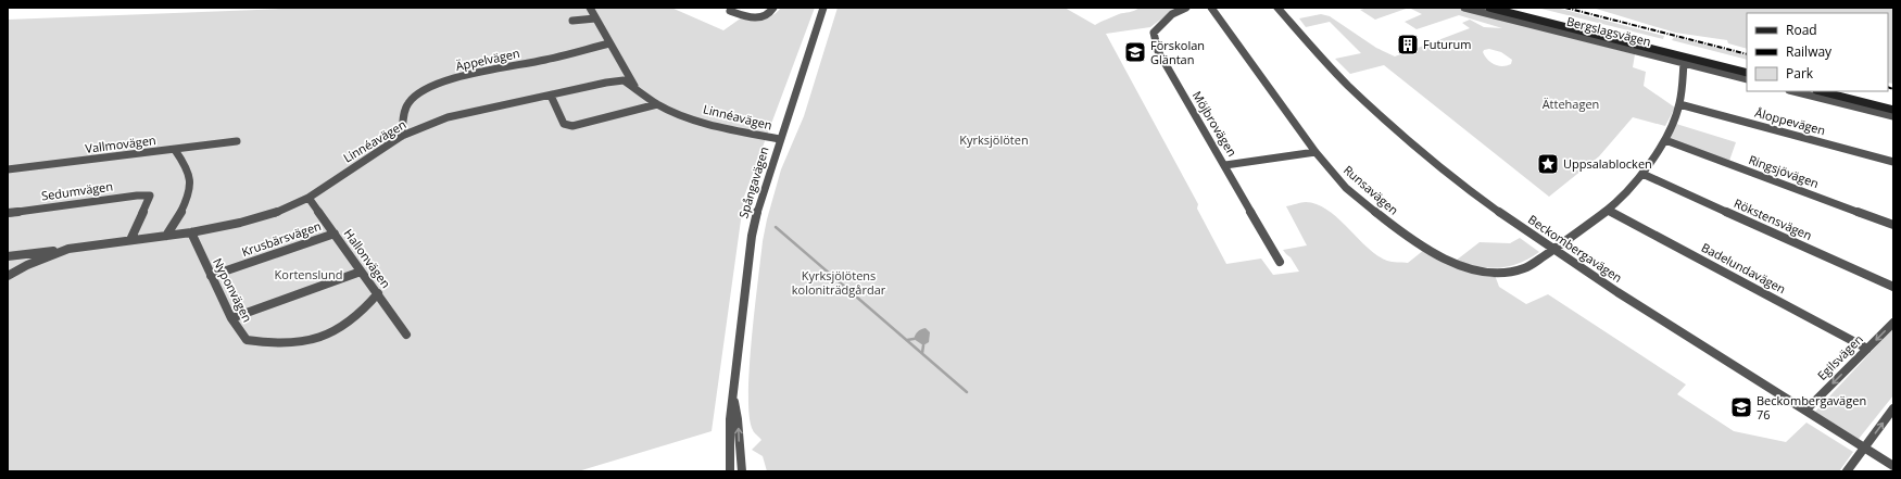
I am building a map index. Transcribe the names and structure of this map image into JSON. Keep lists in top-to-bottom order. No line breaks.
{"streets":{"main road":["Bergslagsvägen"],"street":["Äppelvägen","Linnéavägen","Åloppevägen","Möjbrovägen","Vallmovägen","Ringsjövägen","Spångavägen","Runsavägen","Sedumvägen","Rökstensvägen","Krusbärsvägen","Beckombergavägen","Hallonvägen","Badelundavägen","Nyponvägen","Egilsvägen"]},"crossings":[["Bergslagsvägen","Runsavägen"],["Äppelvägen","Linnéavägen"],["Linnéavägen","Spångavägen"],["Linnéavägen","Sedumvägen"],["Linnéavägen","Hallonvägen"],["Linnéavägen","Nyponvägen"],["Åloppevägen","Runsavägen"],["Ringsjövägen","Runsavägen"],["Runsavägen","Rökstensvägen"],["Runsavägen","Beckombergavägen"],["Runsavägen","Badelundavägen"],["Krusbärsvägen","Hallonvägen"],["Krusbärsvägen","Nyponvägen"],["Beckombergavägen","Egilsvägen"],["Hallonvägen","Nyponvägen"],["Badelundavägen","Egilsvägen"]],"parks":["Ättehagen","Kyrksjölöten","Kortenslund","Kyrksjölötens koloniträdgårdar"],"places":{"building":["Futurum"],"school or university":["Förskolan Gläntan","Beckombergavägen 76"],"place":["Uppsalablocken"]},"legend":["Road","Railway","Park"]}
